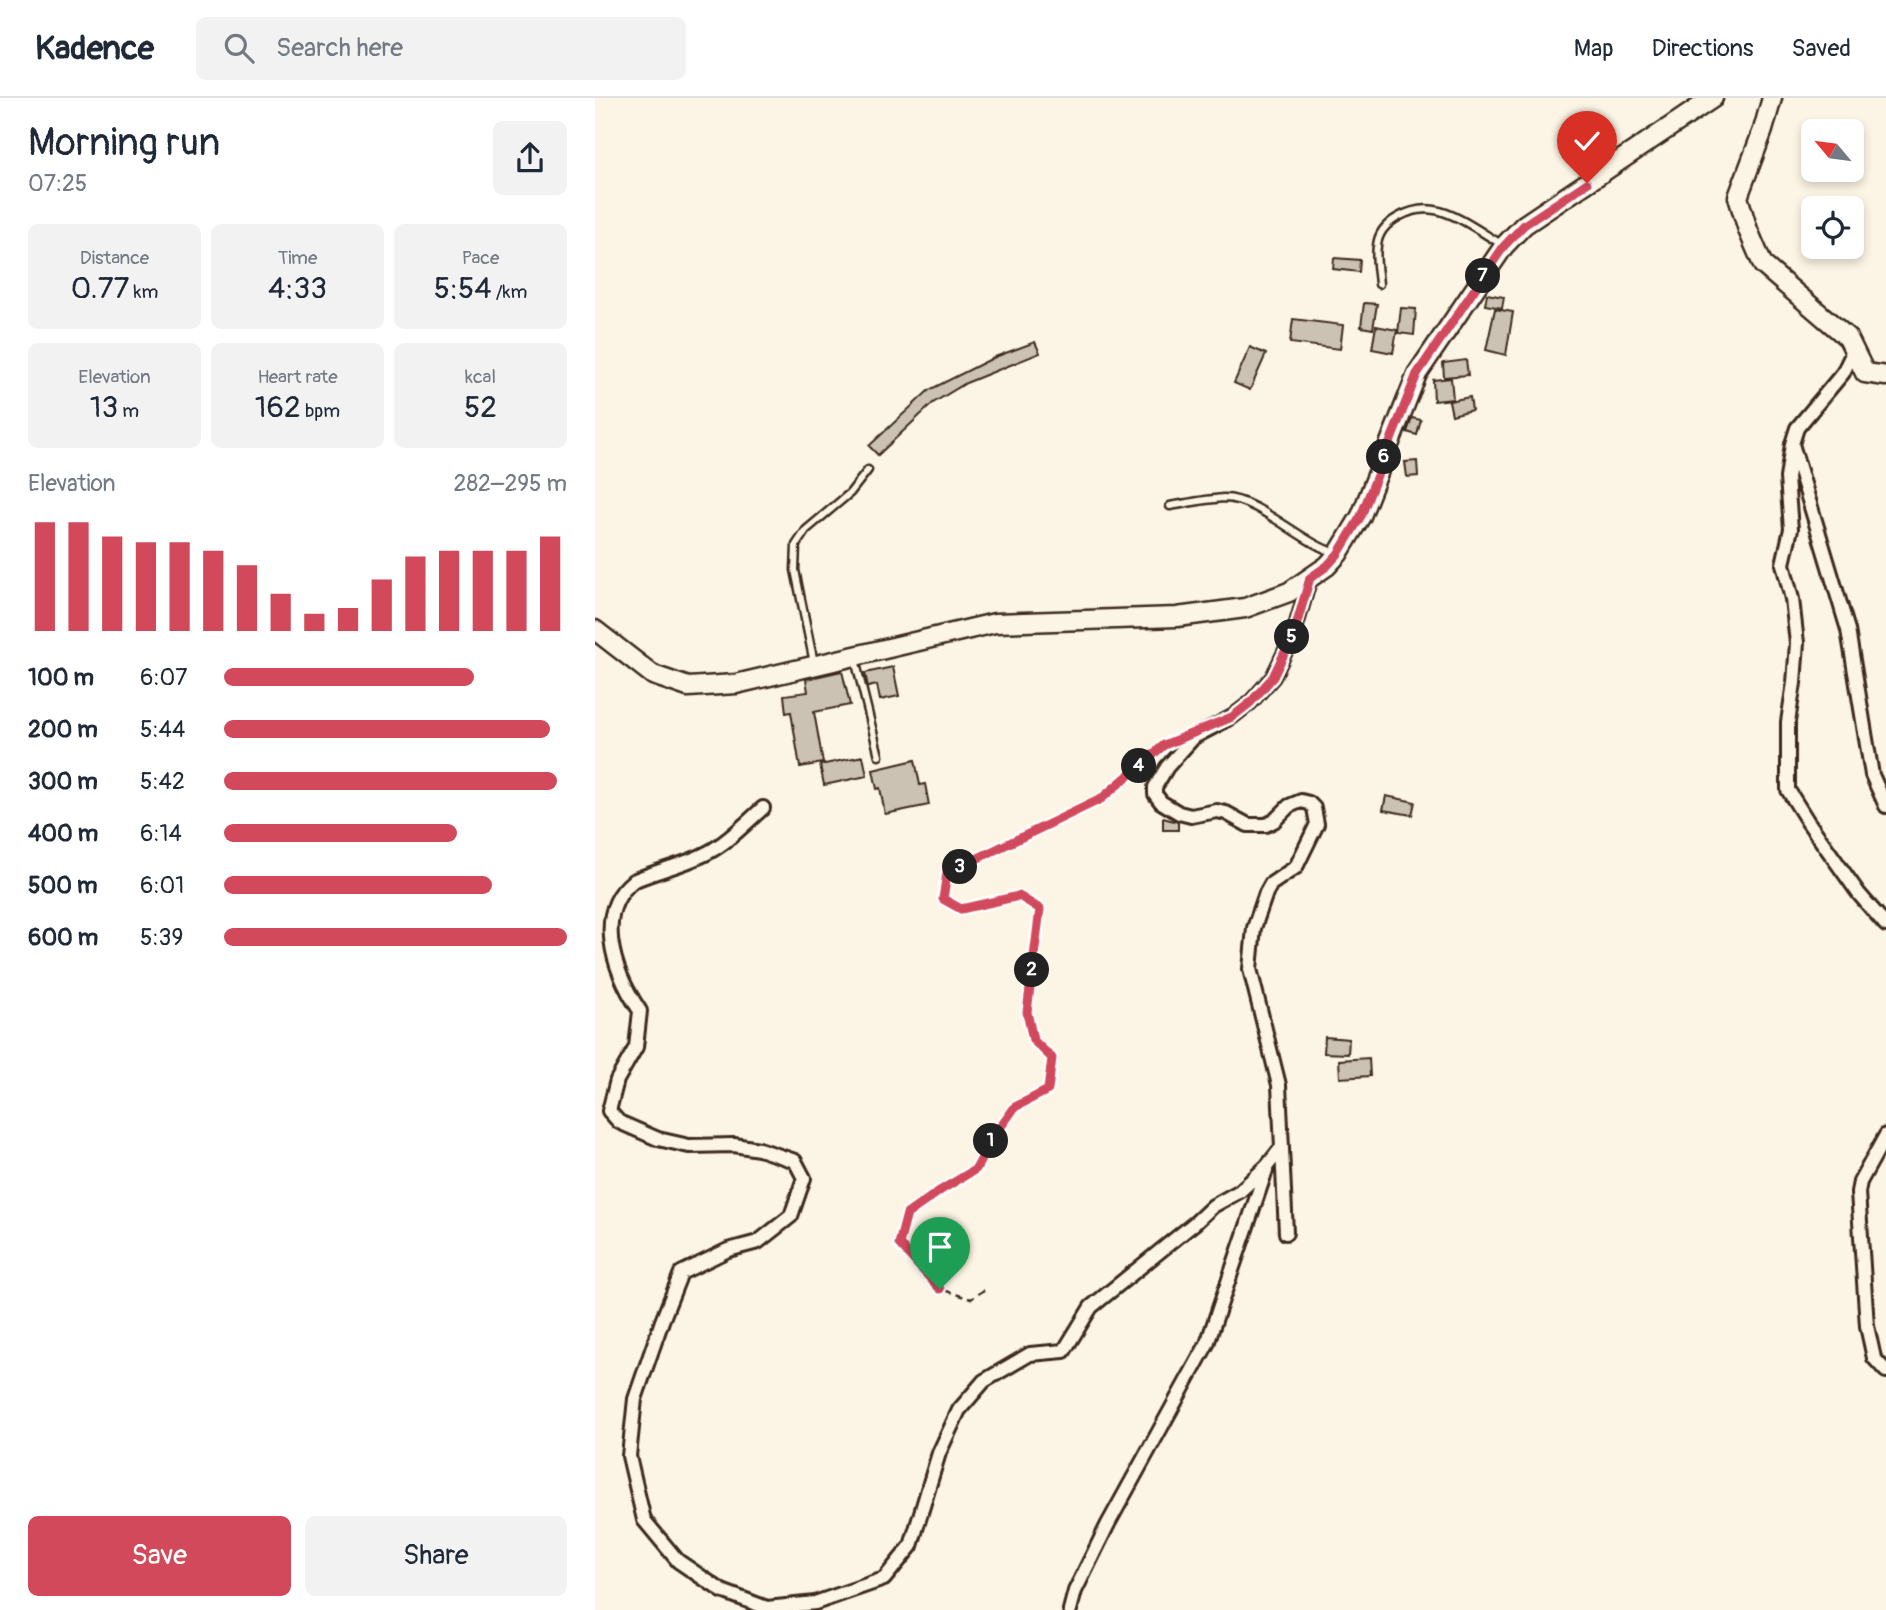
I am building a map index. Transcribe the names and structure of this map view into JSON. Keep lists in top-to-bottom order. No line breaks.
{"north":"top left","page":{"header":"Kadence","search":"Search here","nav":["Map","Directions","Saved"],"heading":["Morning run","07:25"],"stats":[["Distance","0.77 km"],["Time","4:33"],["Pace","5:54 /km"],["Elevation","13 m"],["Heart rate","162 bpm"],["kcal","52"]],"pins":["7","6","5","4","3","2","1"],"chart":["Elevation","282–295 m"],"list":[{"name":"100 m","note":"6:07"},{"name":"200 m","note":"5:44"},{"name":"300 m","note":"5:42"},{"name":"400 m","note":"6:14"},{"name":"500 m","note":"6:01"},{"name":"600 m","note":"5:39"}],"buttons":["Save","Share"]}}
